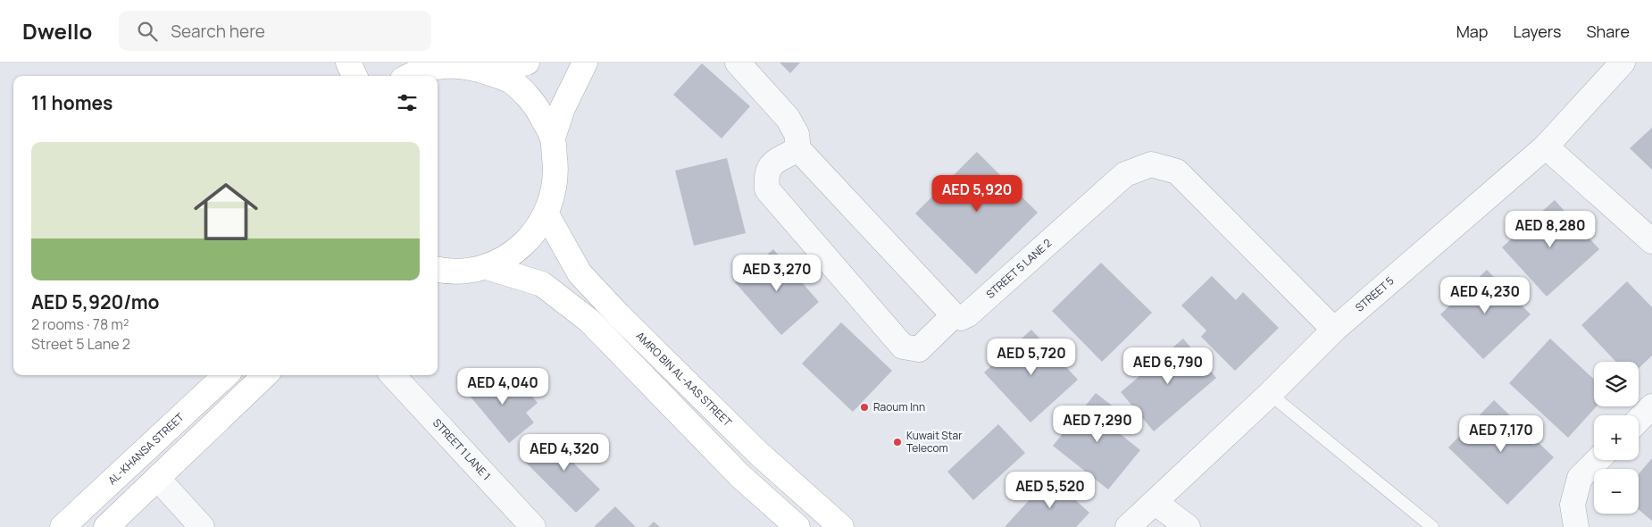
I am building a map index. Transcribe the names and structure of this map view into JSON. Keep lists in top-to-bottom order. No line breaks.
{"streets":{"main road":["AMRO BIN AL-AAS STREET","AL-KHANSA STREET"],"street":["STREET 5 LANE 2","STREET 5","STREET 1 LANE 1"]},"crossings":[["STREET 5 LANE 2","STREET 5"]],"places":["Raoum Inn","Kuwait Star Telecom"],"page":{"header":"Dwello","search":"Search here","nav":["Map","Layers","Share"],"heading":"11 homes","list":[{"name":"AED 5,920/mo","note":"2 rooms · 78 m² · Street 5 Lane 2"}],"price":["AED 5,920","AED 8,280","AED 3,270","AED 4,230","AED 5,720","AED 6,790","AED 4,040","AED 7,290","AED 7,170","AED 4,320","AED 5,520"],"map_buttons":["+","−"]}}
